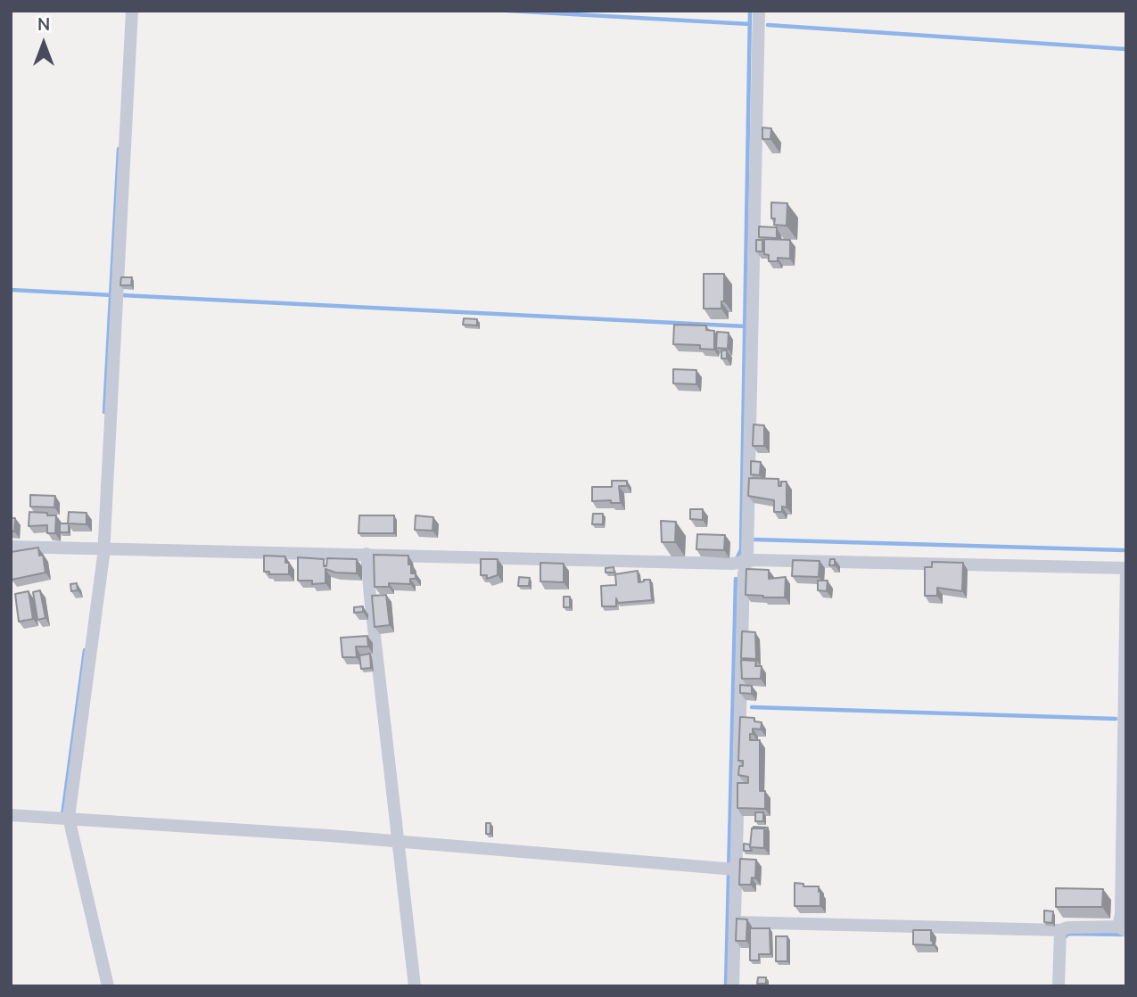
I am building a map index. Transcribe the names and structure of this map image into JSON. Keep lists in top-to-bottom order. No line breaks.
{"north":"top"}
